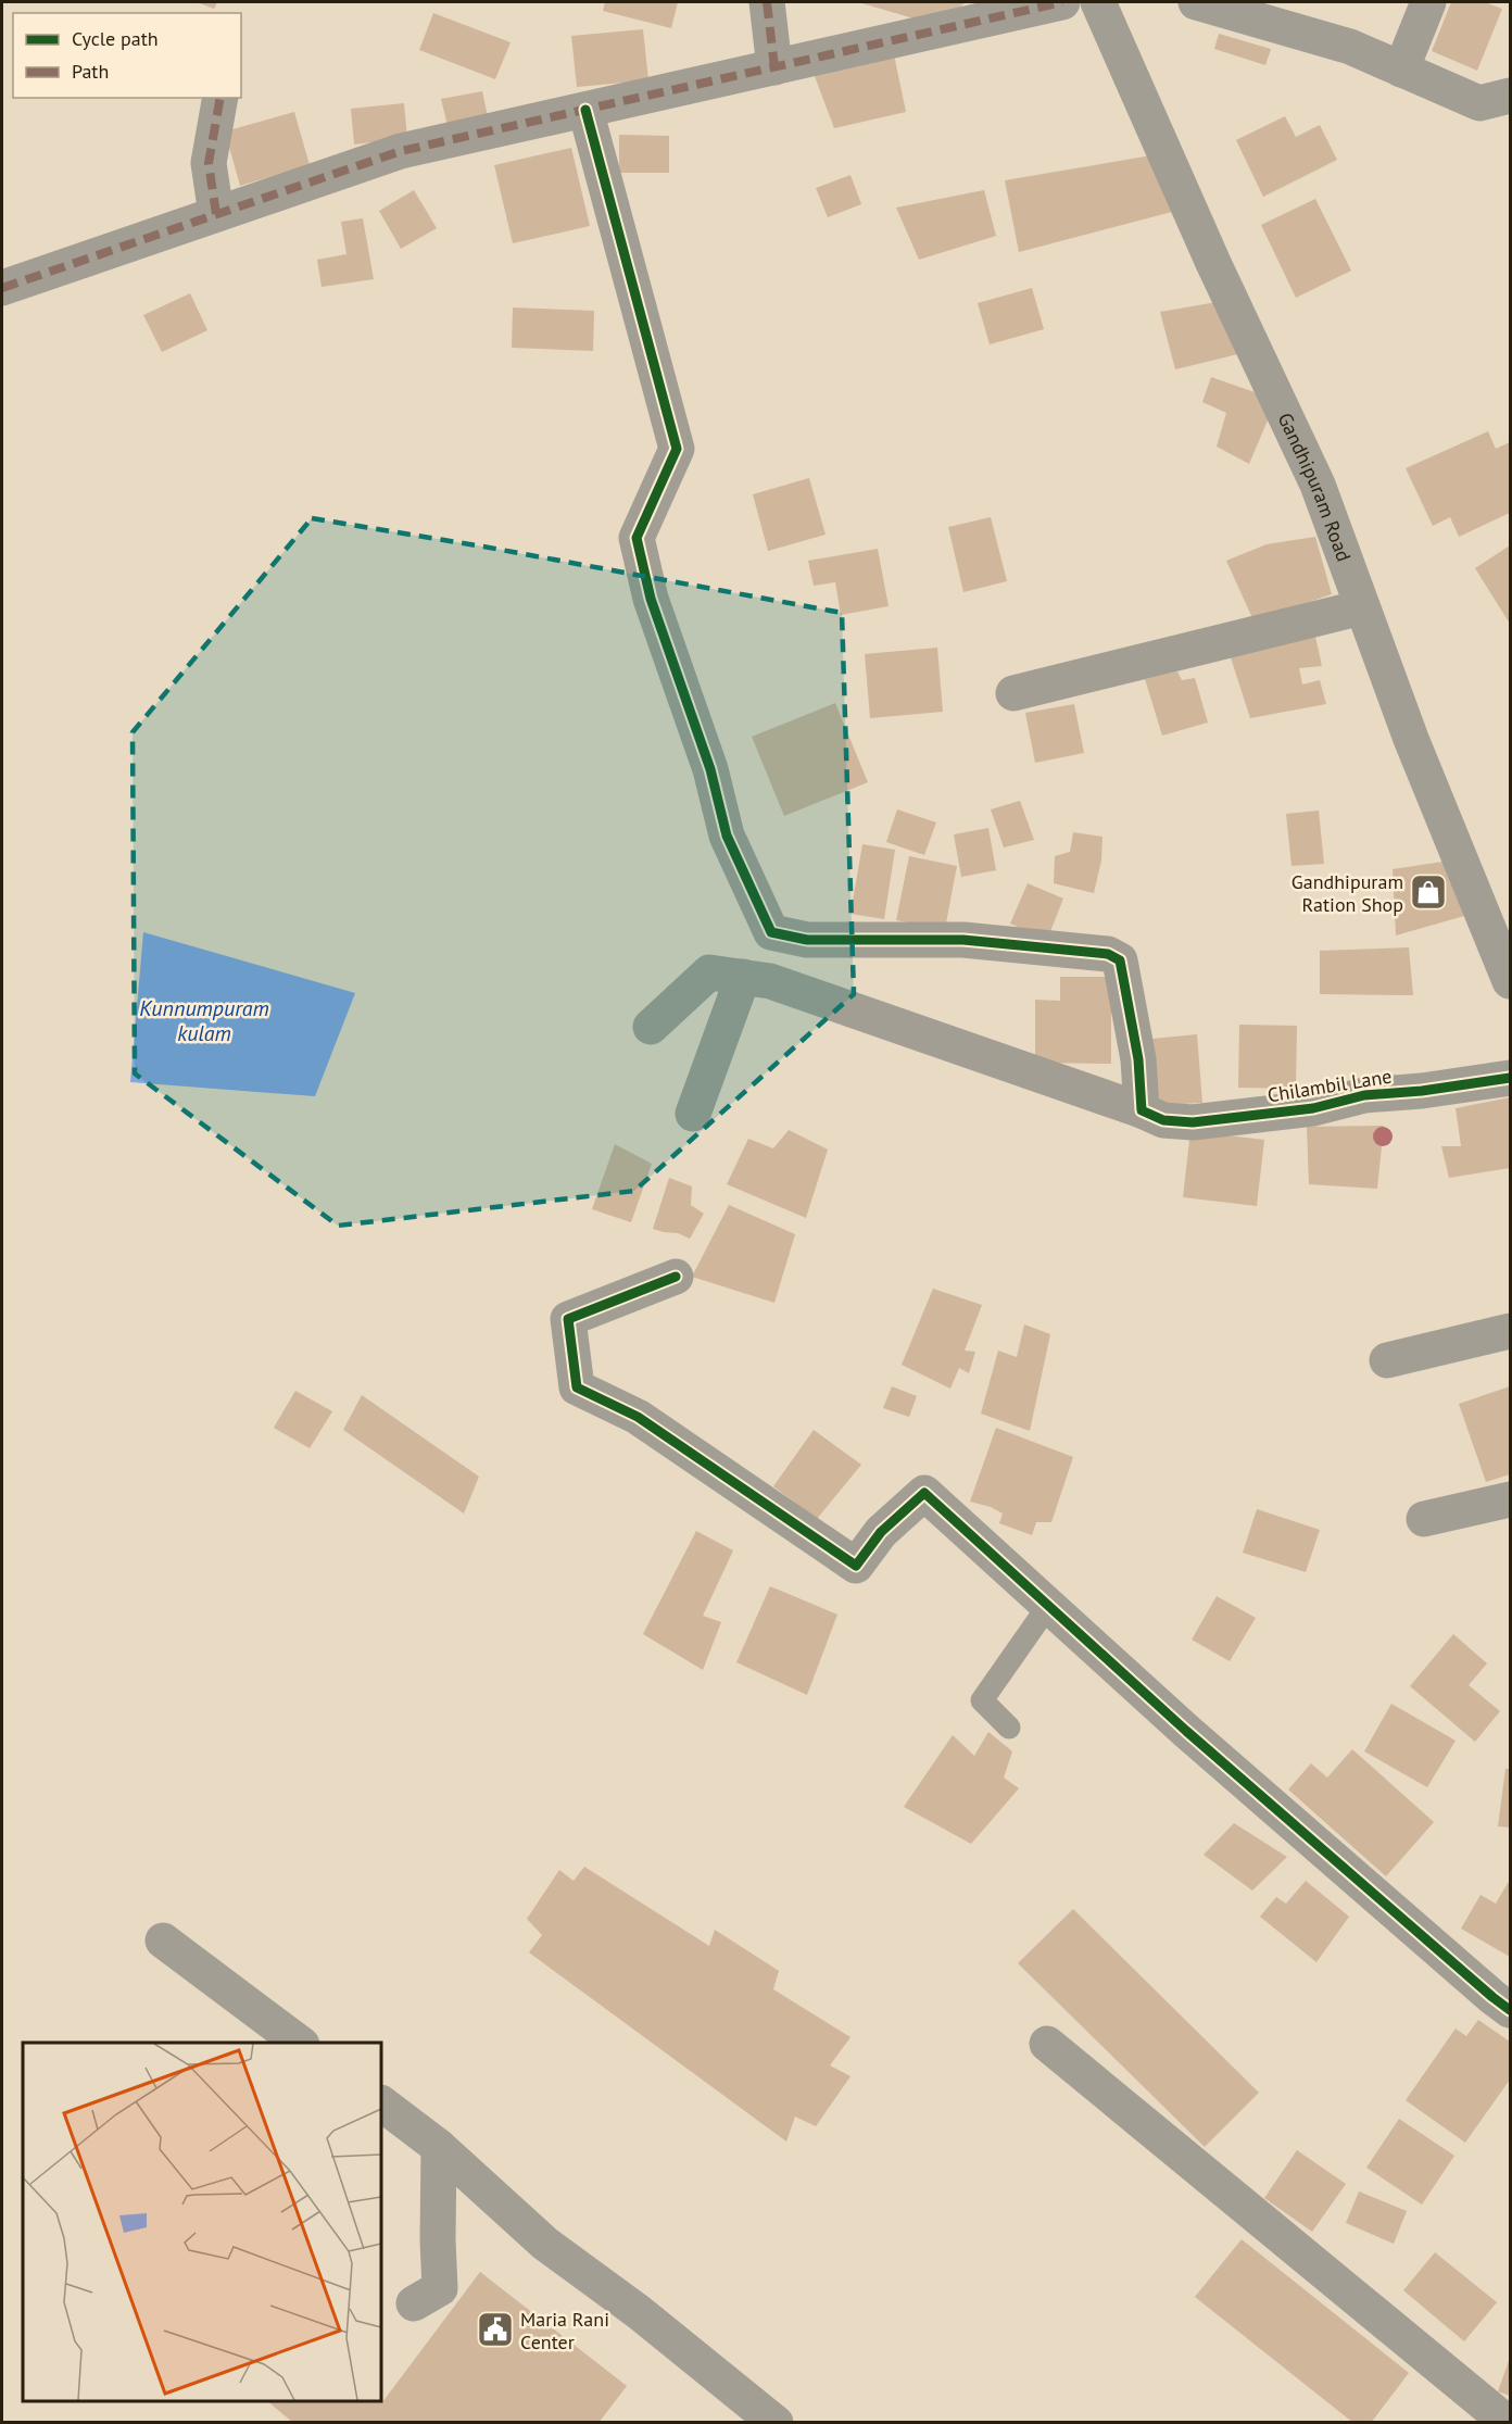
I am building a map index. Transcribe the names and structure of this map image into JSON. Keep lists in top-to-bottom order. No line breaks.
{"streets":{"street":["Gandhipuram Road","Chilambil Lane"]},"water":["Kunnumpuram kulam"],"places":{"shop":["Gandhipuram Ration Shop"],"public building":["Maria Rani Center"]},"legend":["Cycle path","Path"]}
